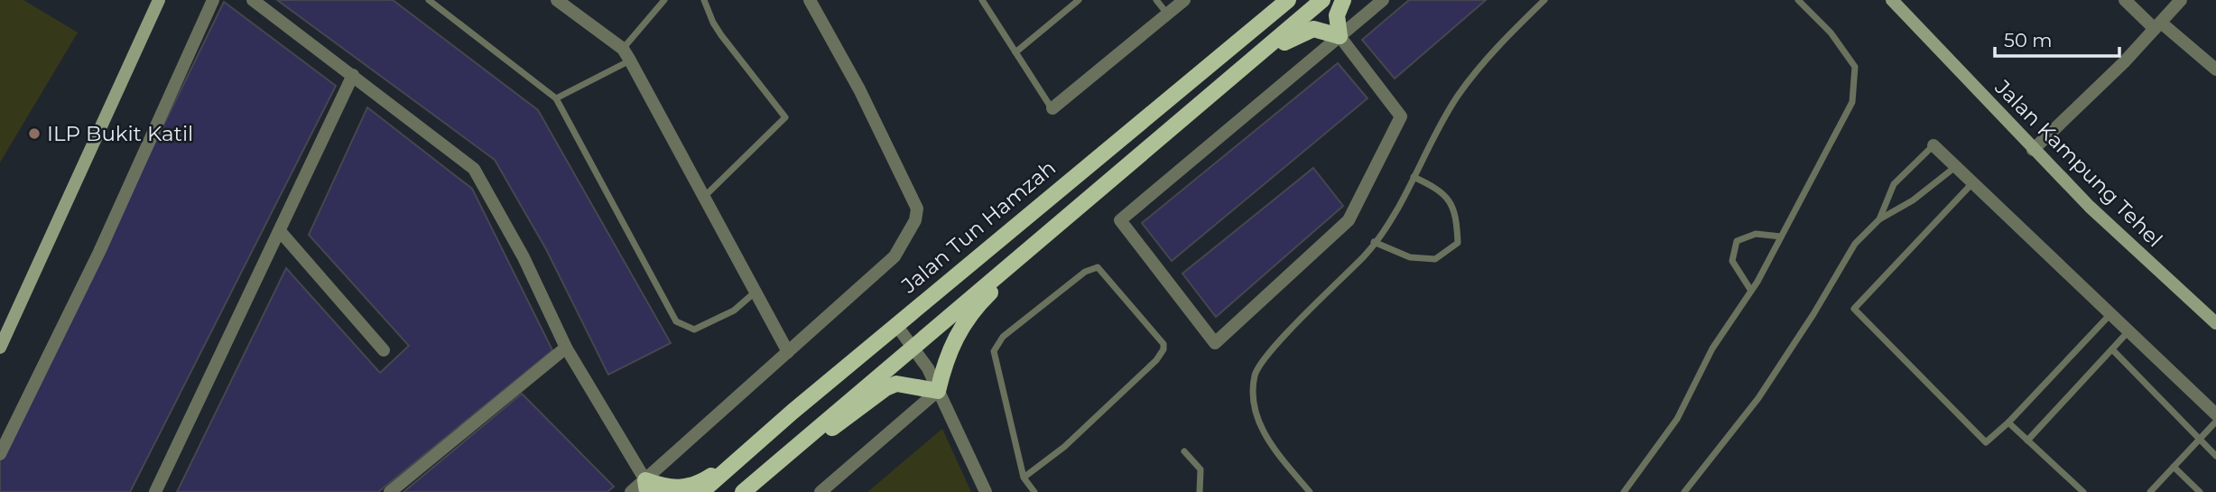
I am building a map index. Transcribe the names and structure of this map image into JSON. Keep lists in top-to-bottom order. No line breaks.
{"streets":{"main road":["Jalan Kampung Tehel","Jalan Tun Hamzah"]},"places":["ILP Bukit Katil"],"scale_bar":"50 m"}
